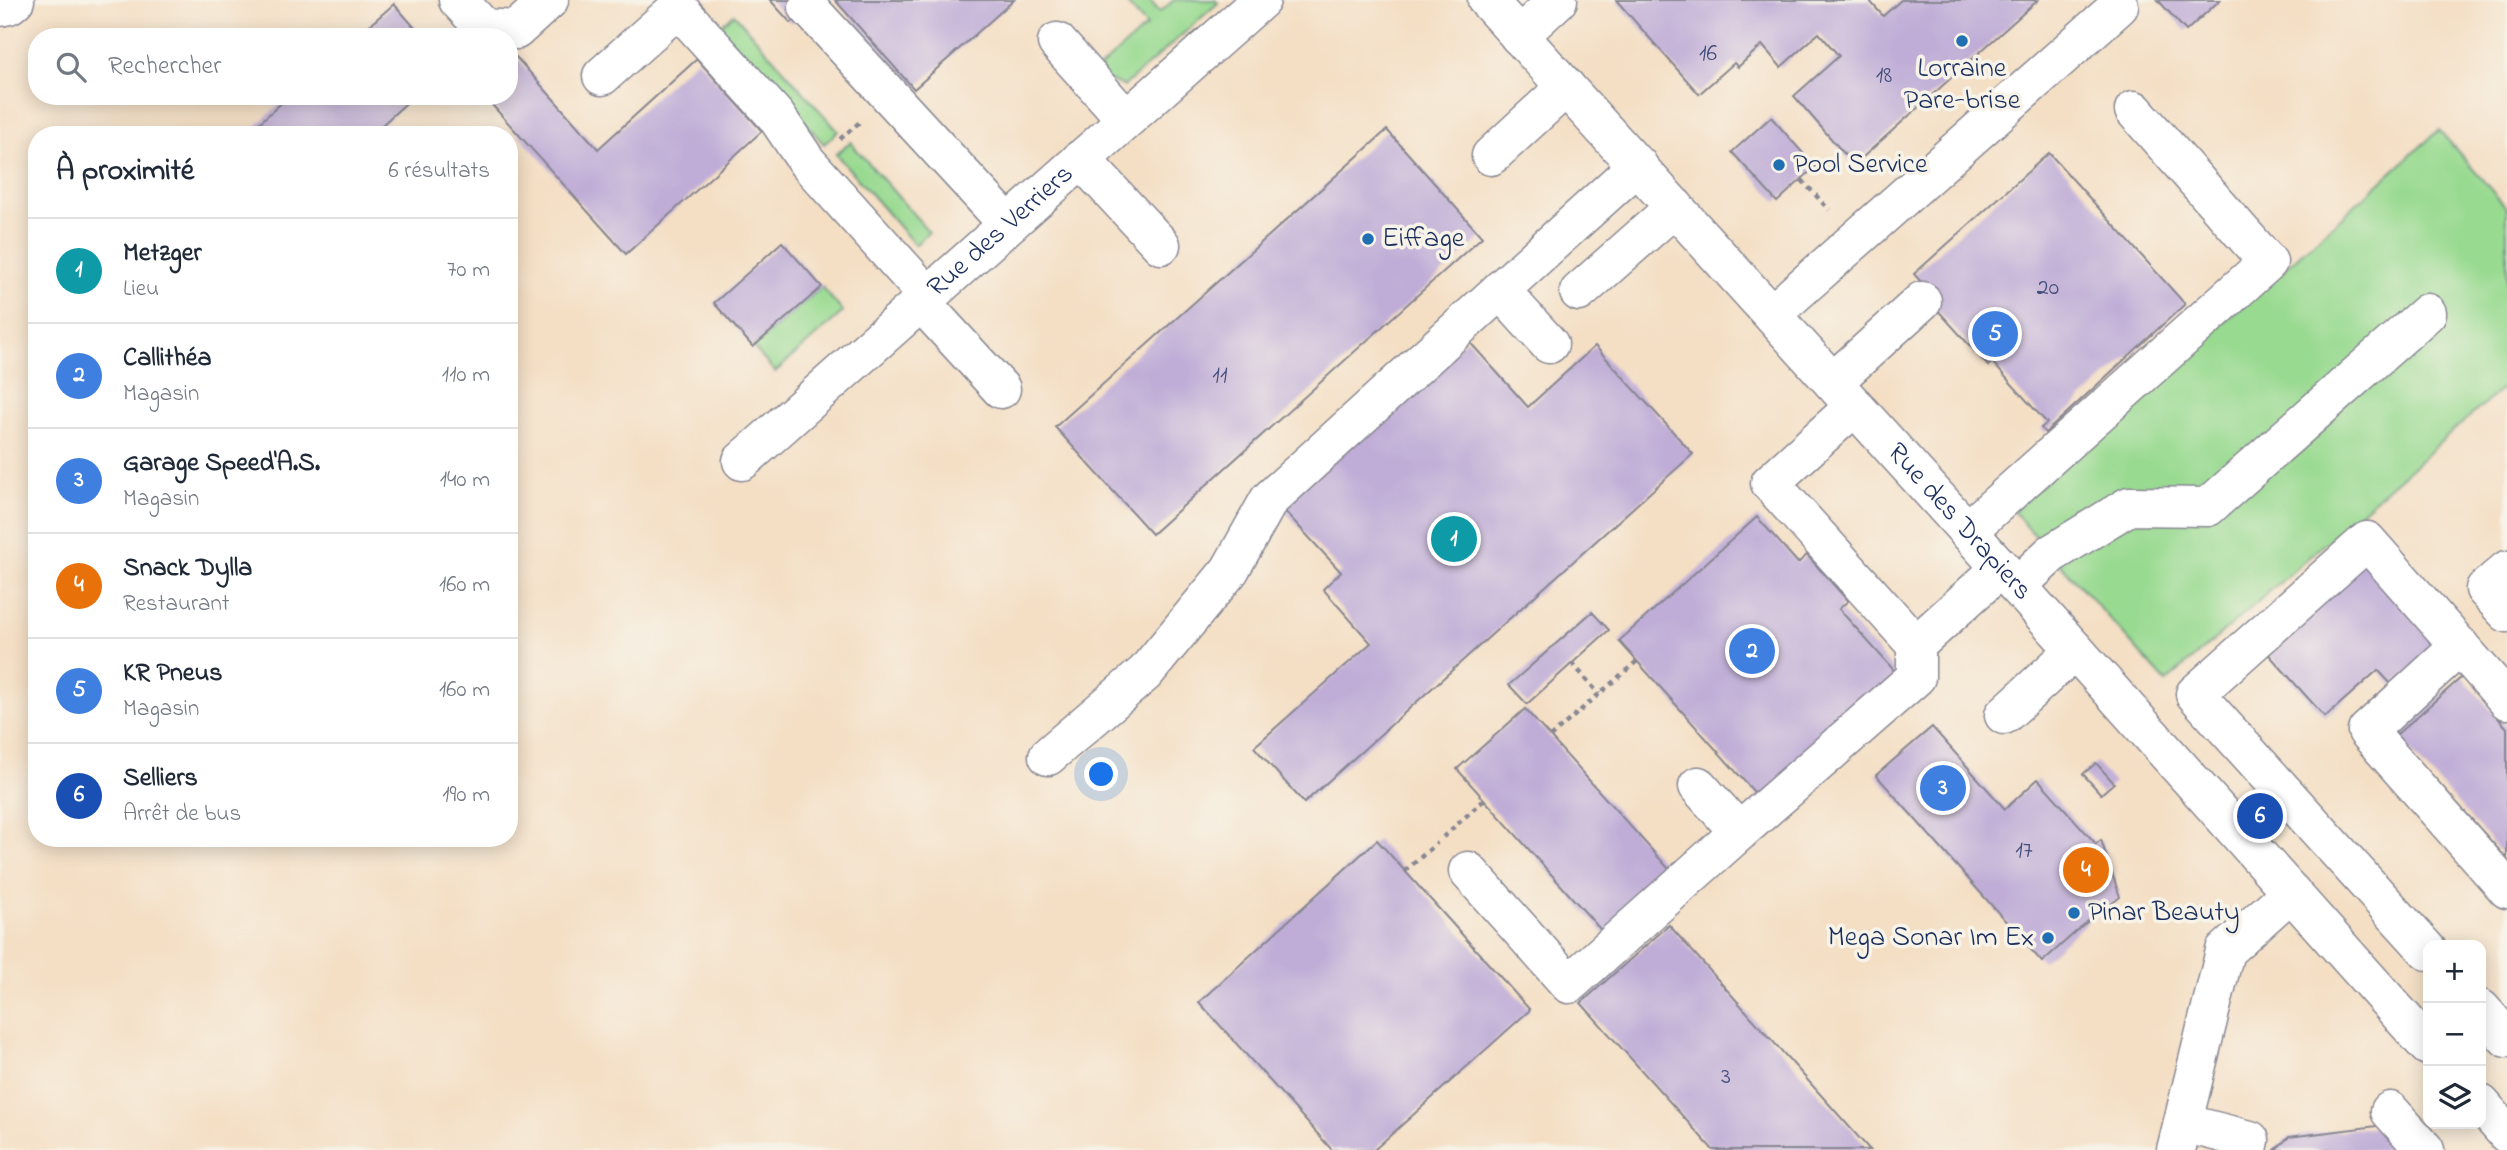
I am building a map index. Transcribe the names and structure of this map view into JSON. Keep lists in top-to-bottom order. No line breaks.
{"streets":{"street":["Rue des Verriers","Rue des Drapiers"]},"places":["Lorraine Pare-brise","Pool Service","Eiffage","Pinar Beauty","Mega Sonar Im Ex"],"house_numbers":["16","18","20","11","17","3"],"page":{"search":"Rechercher","heading":["À proximité","6 résultats"],"list":[{"mark":"1","name":"Metzger","note":"Lieu","value":"70 m"},{"mark":"2","name":"Callithéa","note":"Magasin","value":"110 m"},{"mark":"3","name":"Garage Speed'A.S.","note":"Magasin","value":"140 m"},{"mark":"4","name":"Snack Dylla","note":"Restaurant","value":"160 m"},{"mark":"5","name":"KR Pneus","note":"Magasin","value":"160 m"},{"mark":"6","name":"Selliers","note":"Arrêt de bus","value":"190 m"}],"pins":["5","1","2","3","6","4"],"map_buttons":["+","−"]}}
